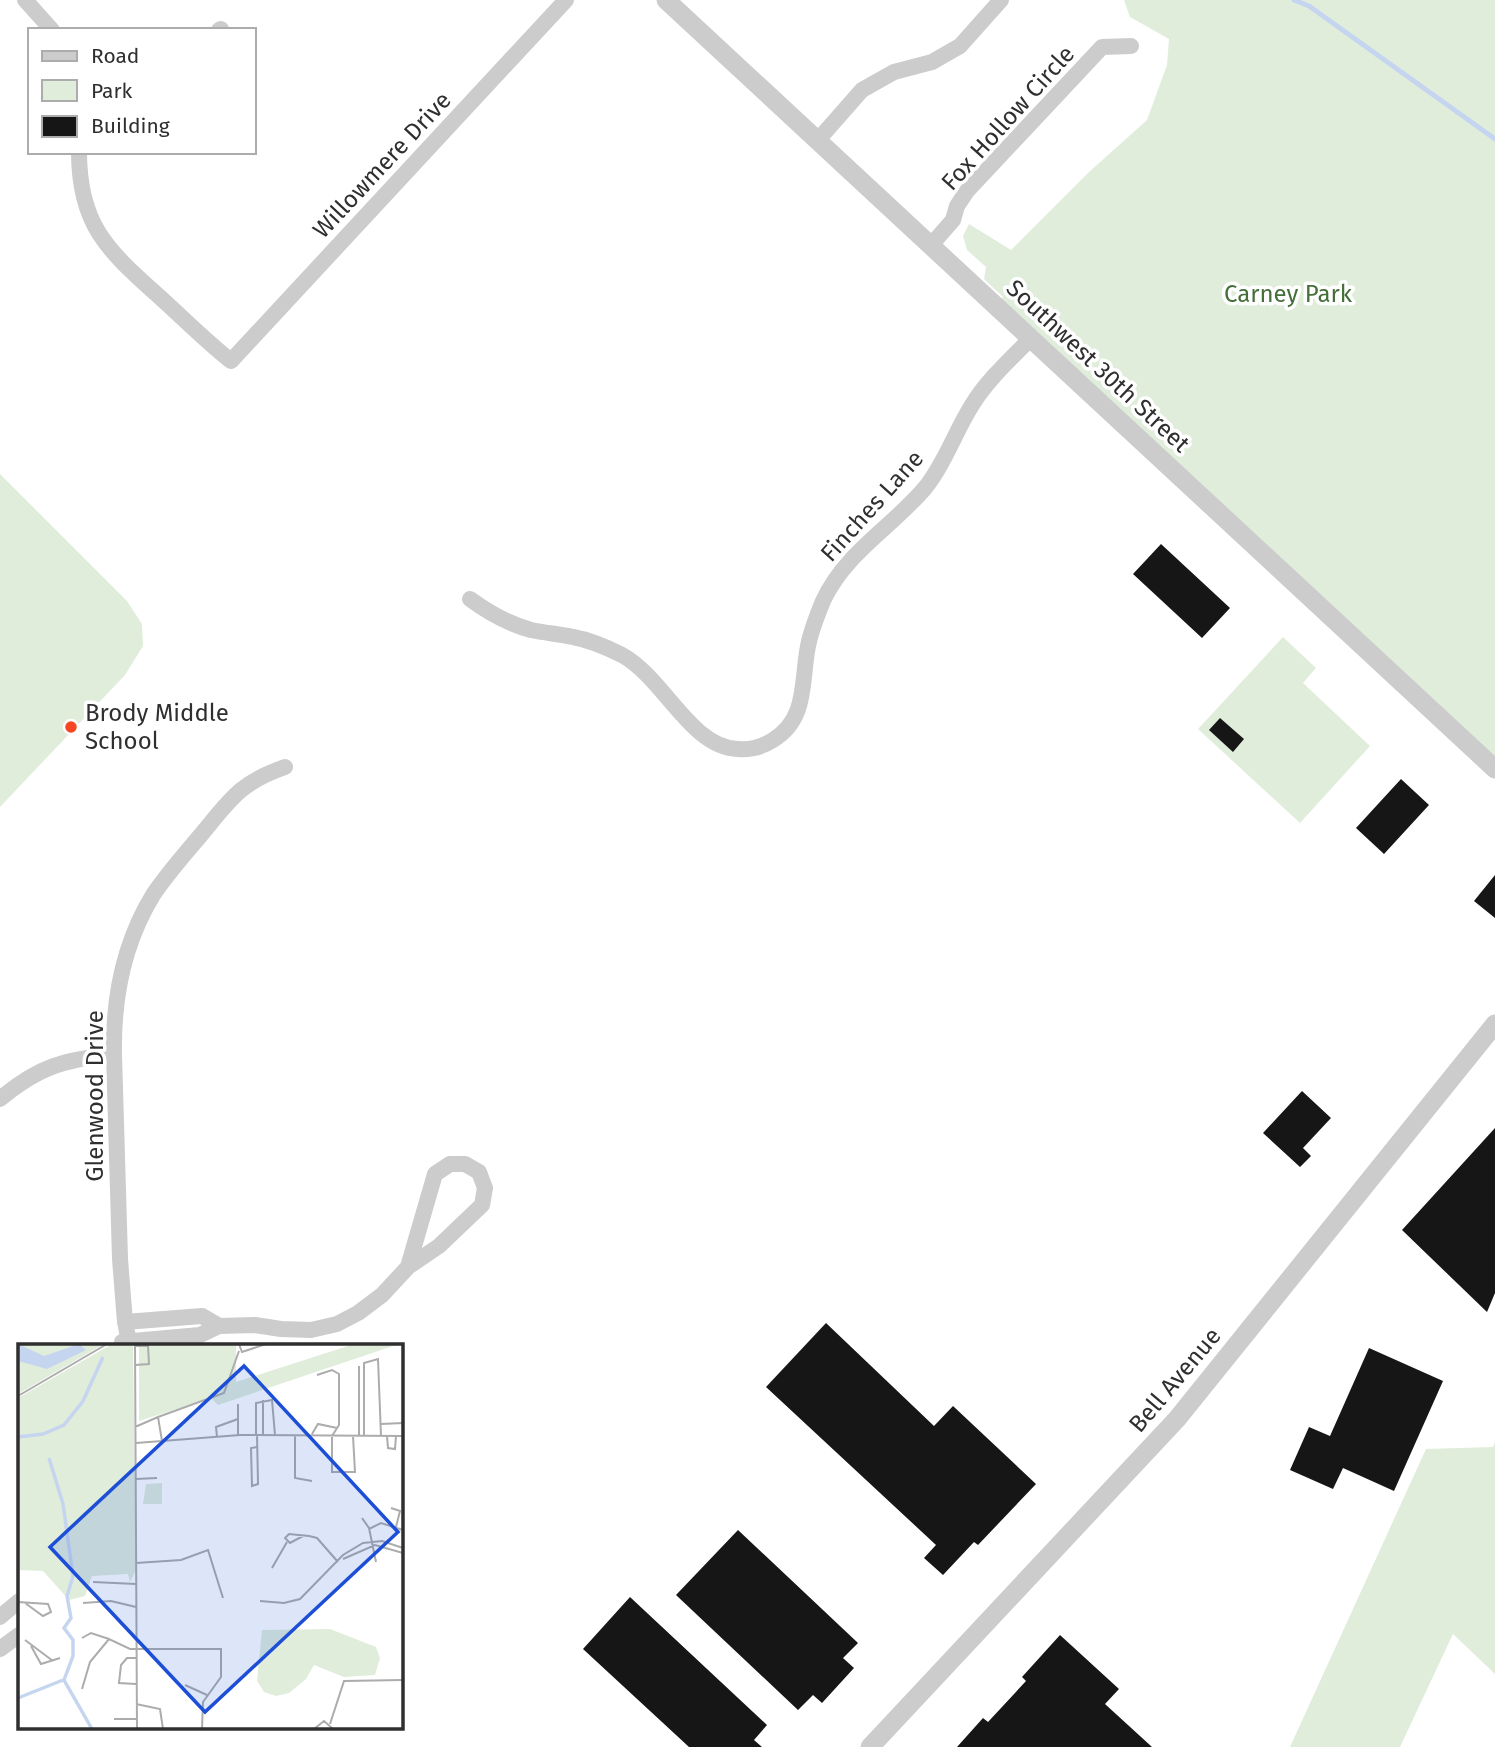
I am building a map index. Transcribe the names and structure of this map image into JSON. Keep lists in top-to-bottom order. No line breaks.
{"streets":{"street":["Fox Hollow Circle","Willowmere Drive","Southwest 30th Street","Finches Lane","Glenwood Drive","Bell Avenue"]},"crossings":[["Fox Hollow Circle","Southwest 30th Street"],["Southwest 30th Street","Finches Lane"]],"parks":["Carney Park"],"places":["Brody Middle School"],"legend":["Road","Park","Building"]}
